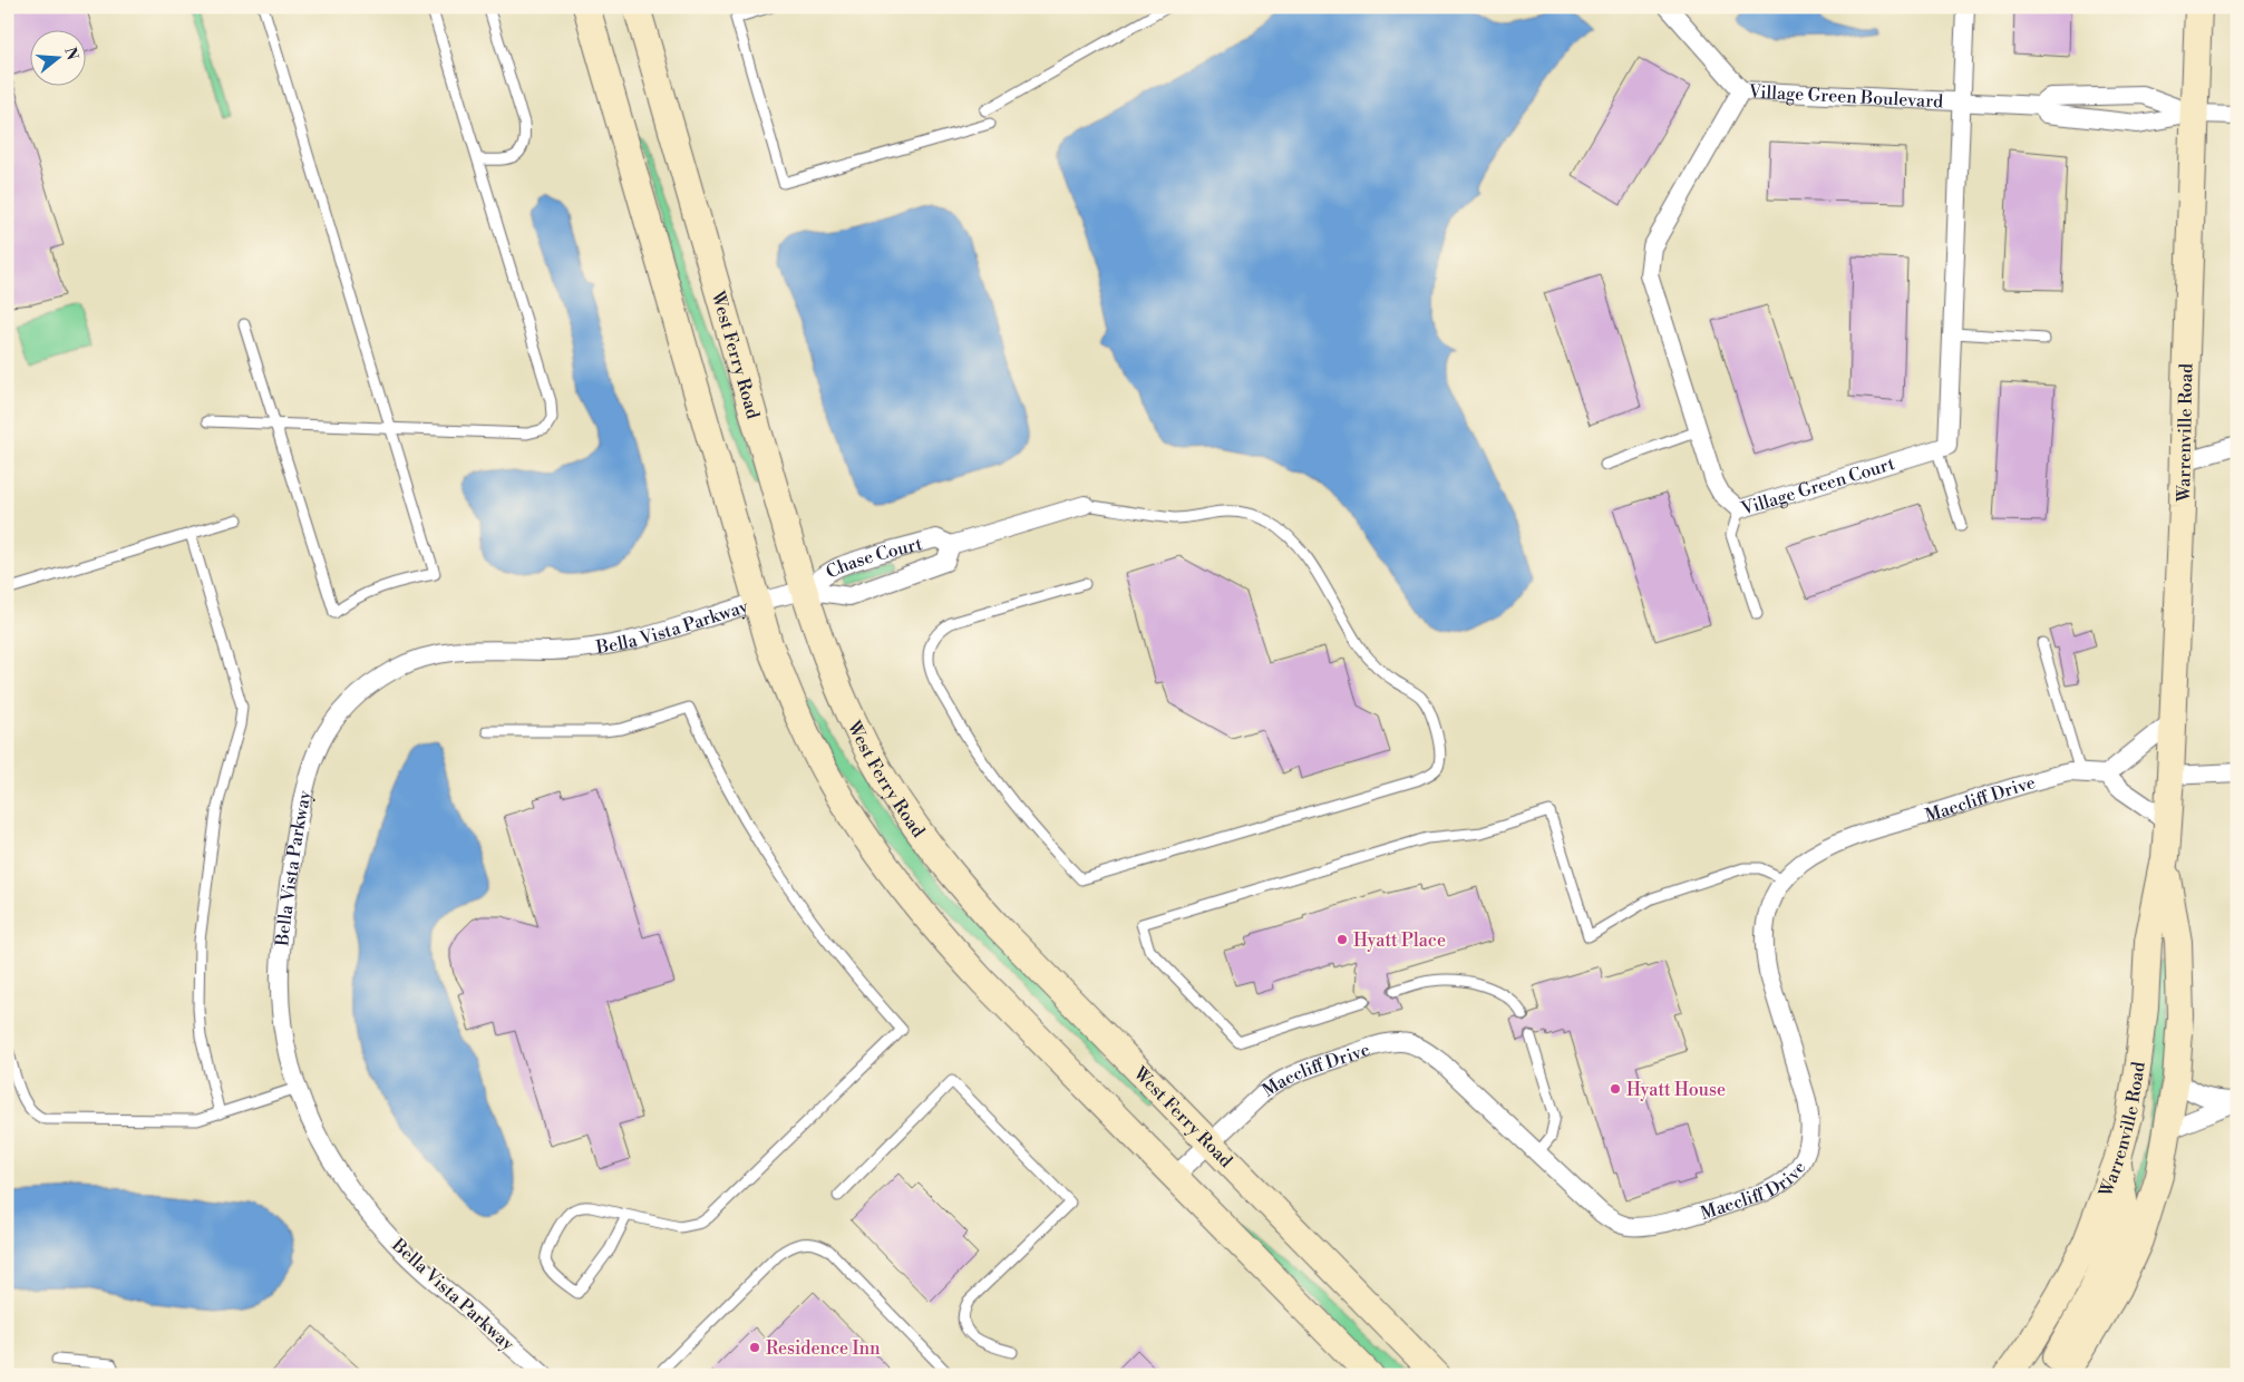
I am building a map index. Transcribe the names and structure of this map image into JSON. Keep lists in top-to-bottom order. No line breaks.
{"streets":{"main road":["West Ferry Road","Warrenville Road"],"street":["Village Green Boulevard","Village Green Court","Chase Court","Bella Vista Parkway","Maecliff Drive"]},"crossings":[["Village Green Boulevard","Warrenville Road"],["Village Green Boulevard","Village Green Court"],["West Ferry Road","Chase Court"],["West Ferry Road","Maecliff Drive"],["Chase Court","Bella Vista Parkway"]],"places":["Hyatt Place","Hyatt House","Residence Inn"],"north":"right"}
